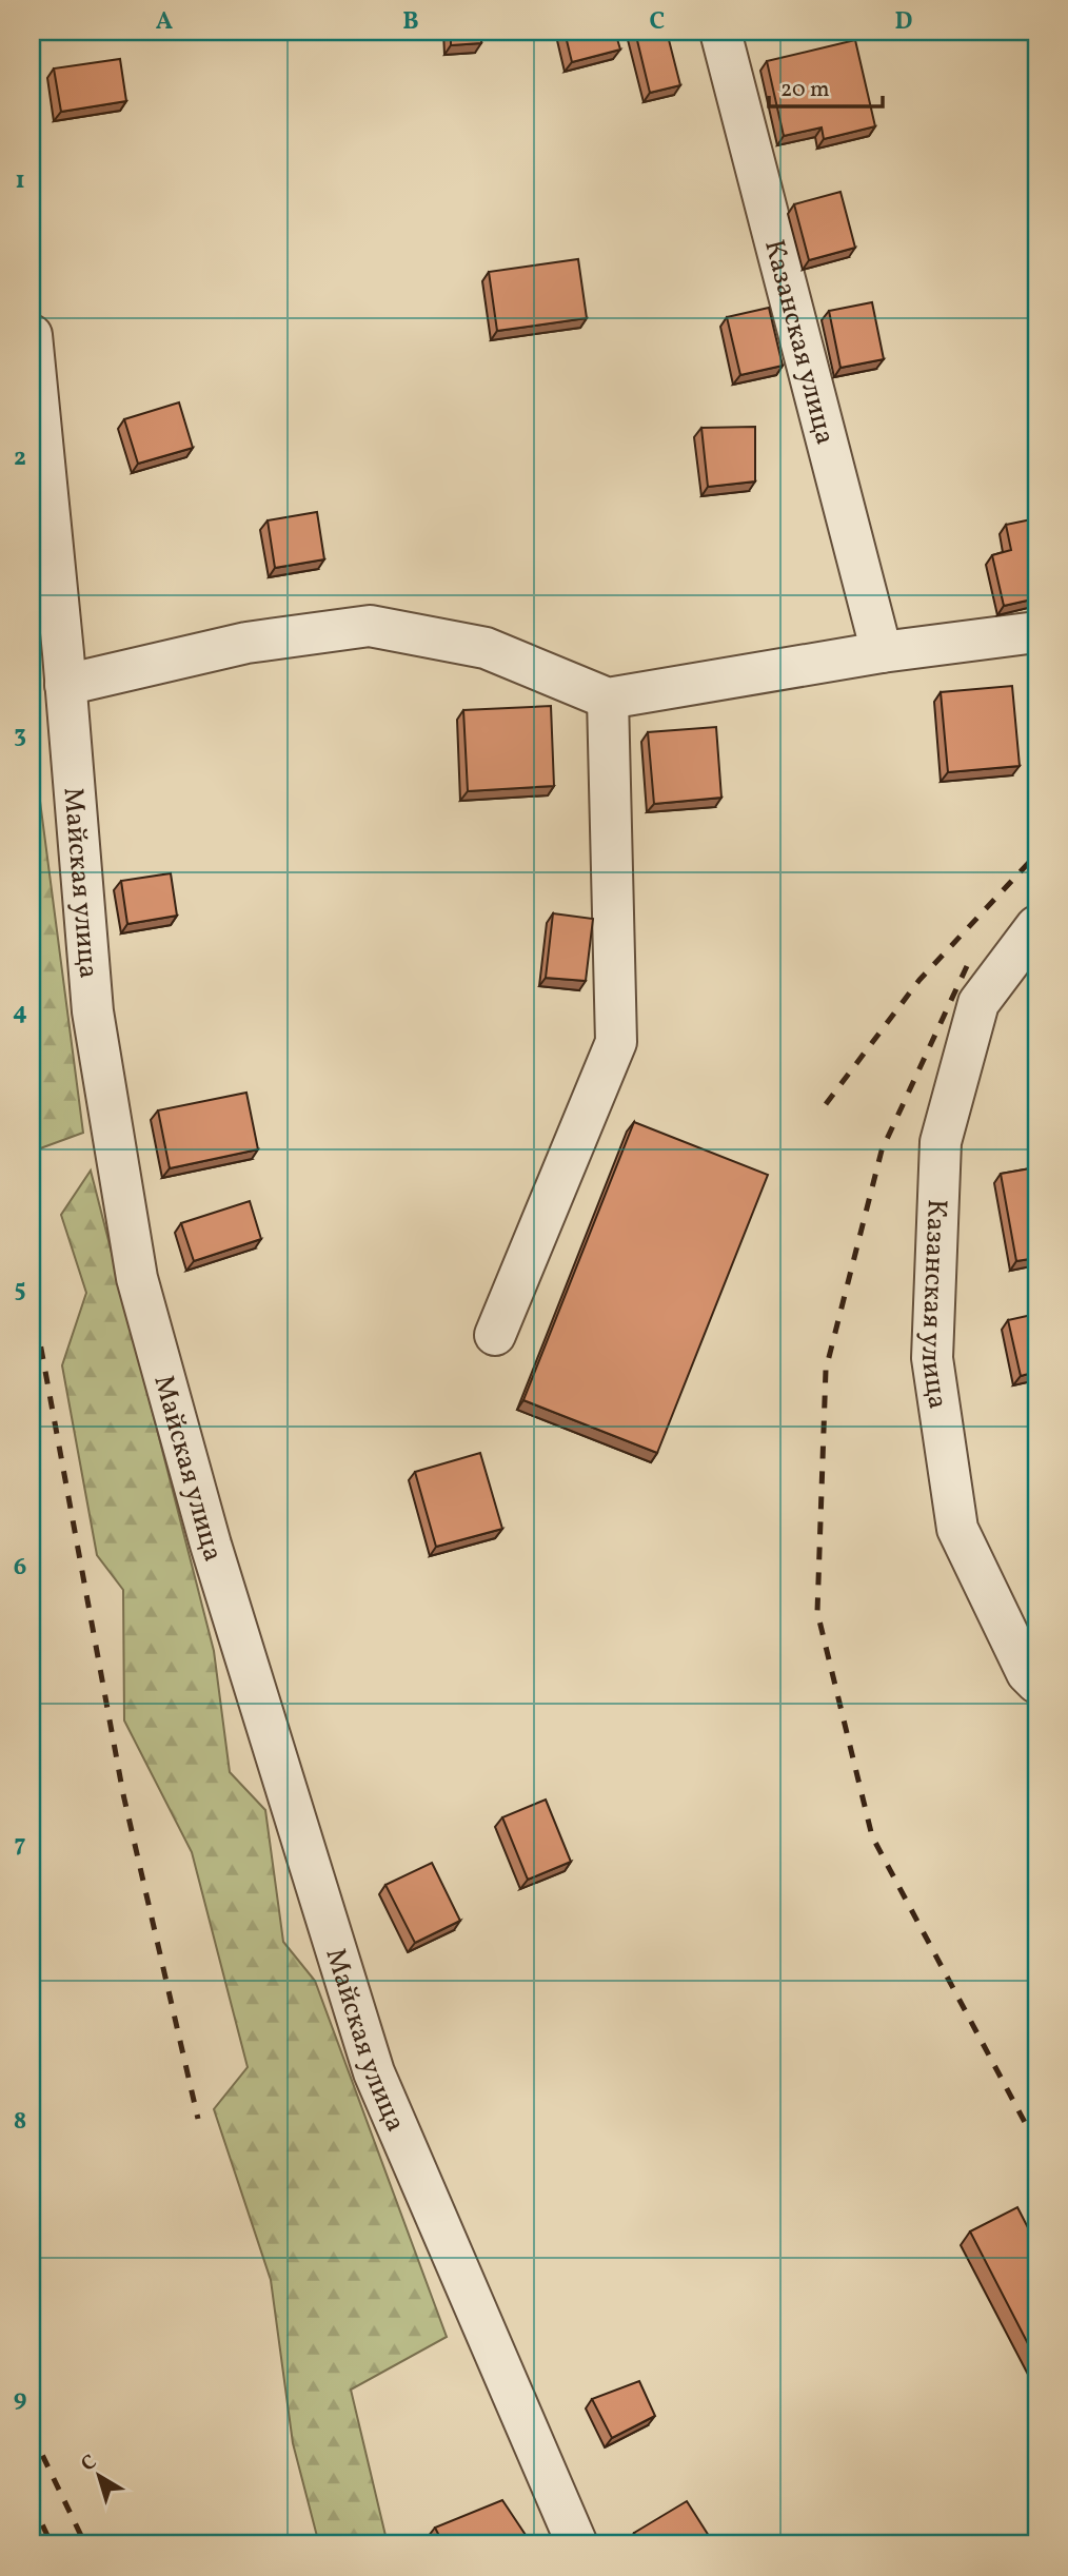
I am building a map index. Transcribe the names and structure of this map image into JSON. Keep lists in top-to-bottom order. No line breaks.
{"streets":{"street":["Казанская улица","Майская улица"]},"scale_bar":"20 m","north":"top left","grid":{"columns":["A","B","C","D"],"rows":["1","2","3","4","5","6","7","8","9"]}}
